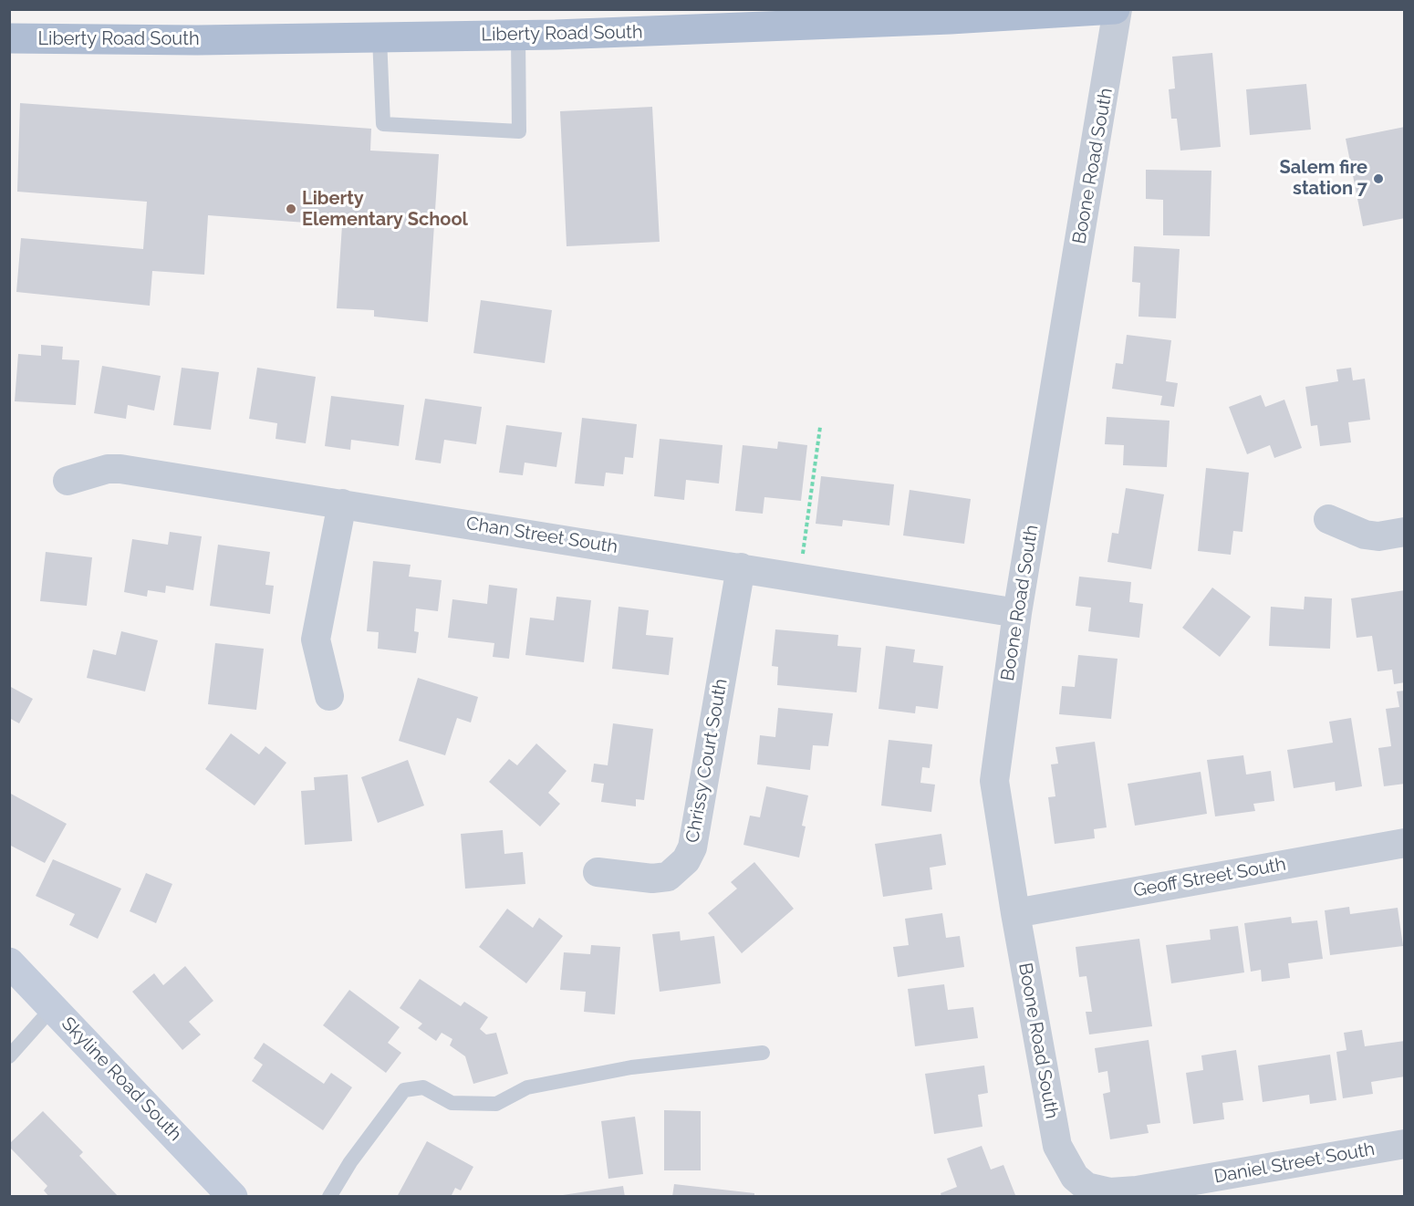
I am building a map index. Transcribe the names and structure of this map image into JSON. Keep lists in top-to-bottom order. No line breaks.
{"streets":{"main road":["Liberty Road South","Skyline Road South"],"street":["Boone Road South","Chan Street South","Chrissy Court South","Geoff Street South","Daniel Street South"]},"crossings":[["Liberty Road South","Boone Road South"],["Boone Road South","Chan Street South"],["Boone Road South","Geoff Street South"],["Boone Road South","Daniel Street South"],["Chan Street South","Chrissy Court South"]],"places":["Salem fire station 7","Liberty Elementary School"]}
